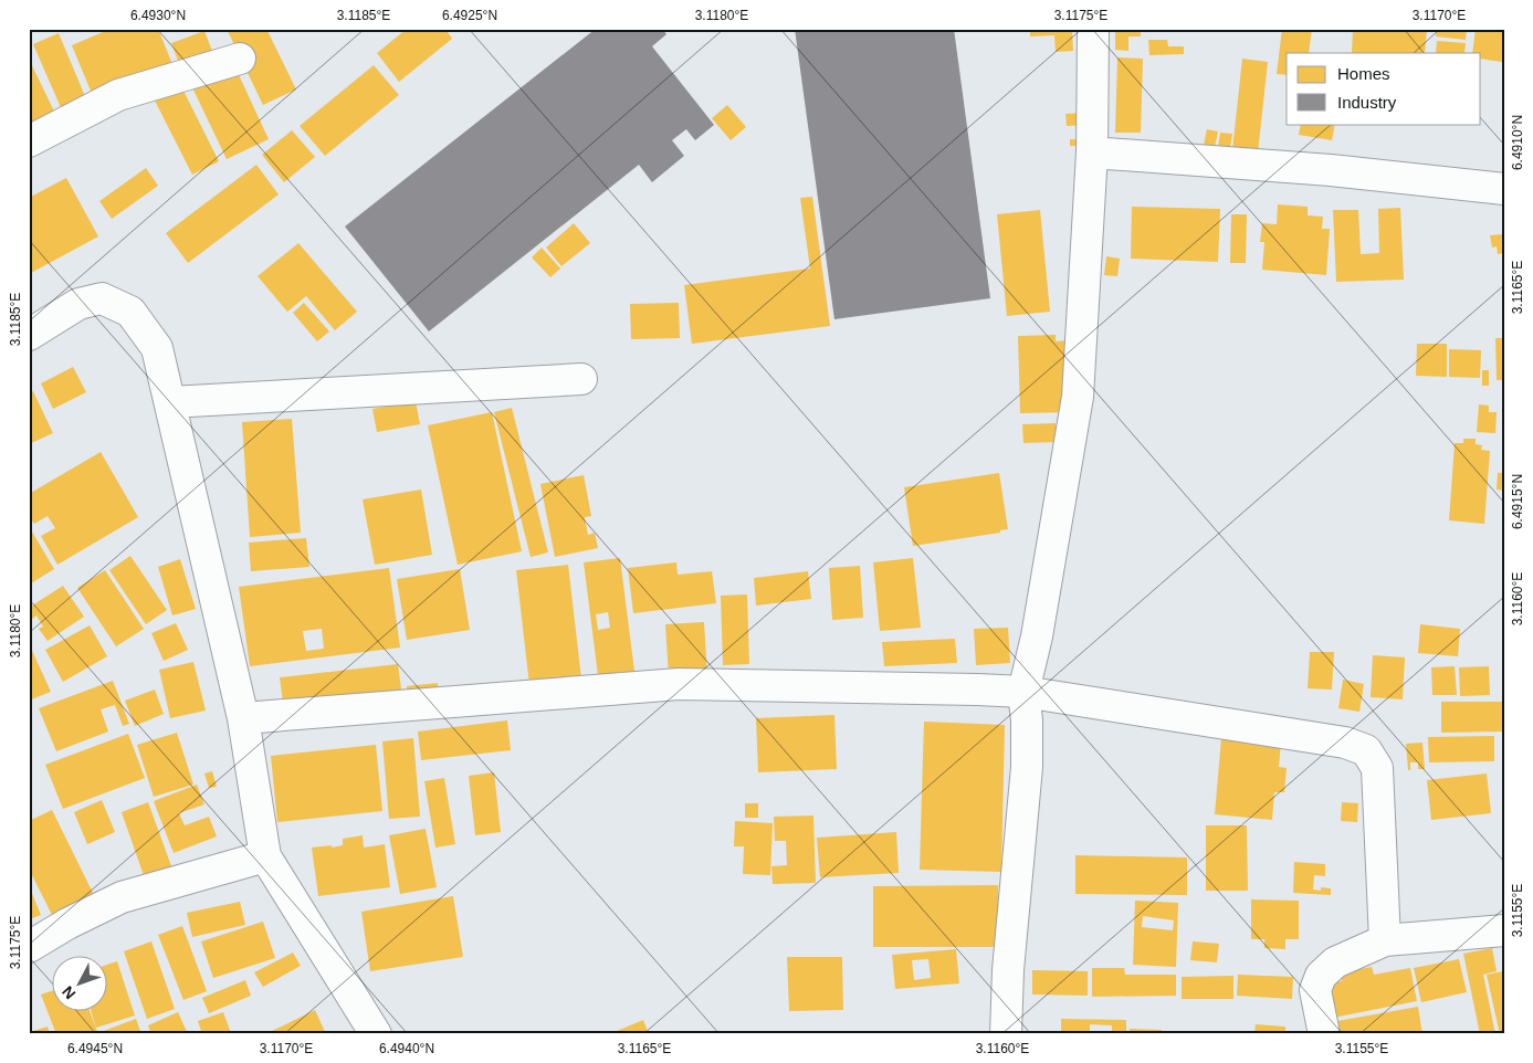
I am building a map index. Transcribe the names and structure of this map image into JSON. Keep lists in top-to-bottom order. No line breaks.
{"legend":["Homes","Industry"],"north":"bottom left","coordinates":["6.4930°N","3.1185°E","6.4925°N","3.1180°E","3.1175°E","3.1170°E","6.4910°N","3.1165°E","6.4915°N","3.1160°E","3.1155°E","6.4945°N","6.4940°N"]}
